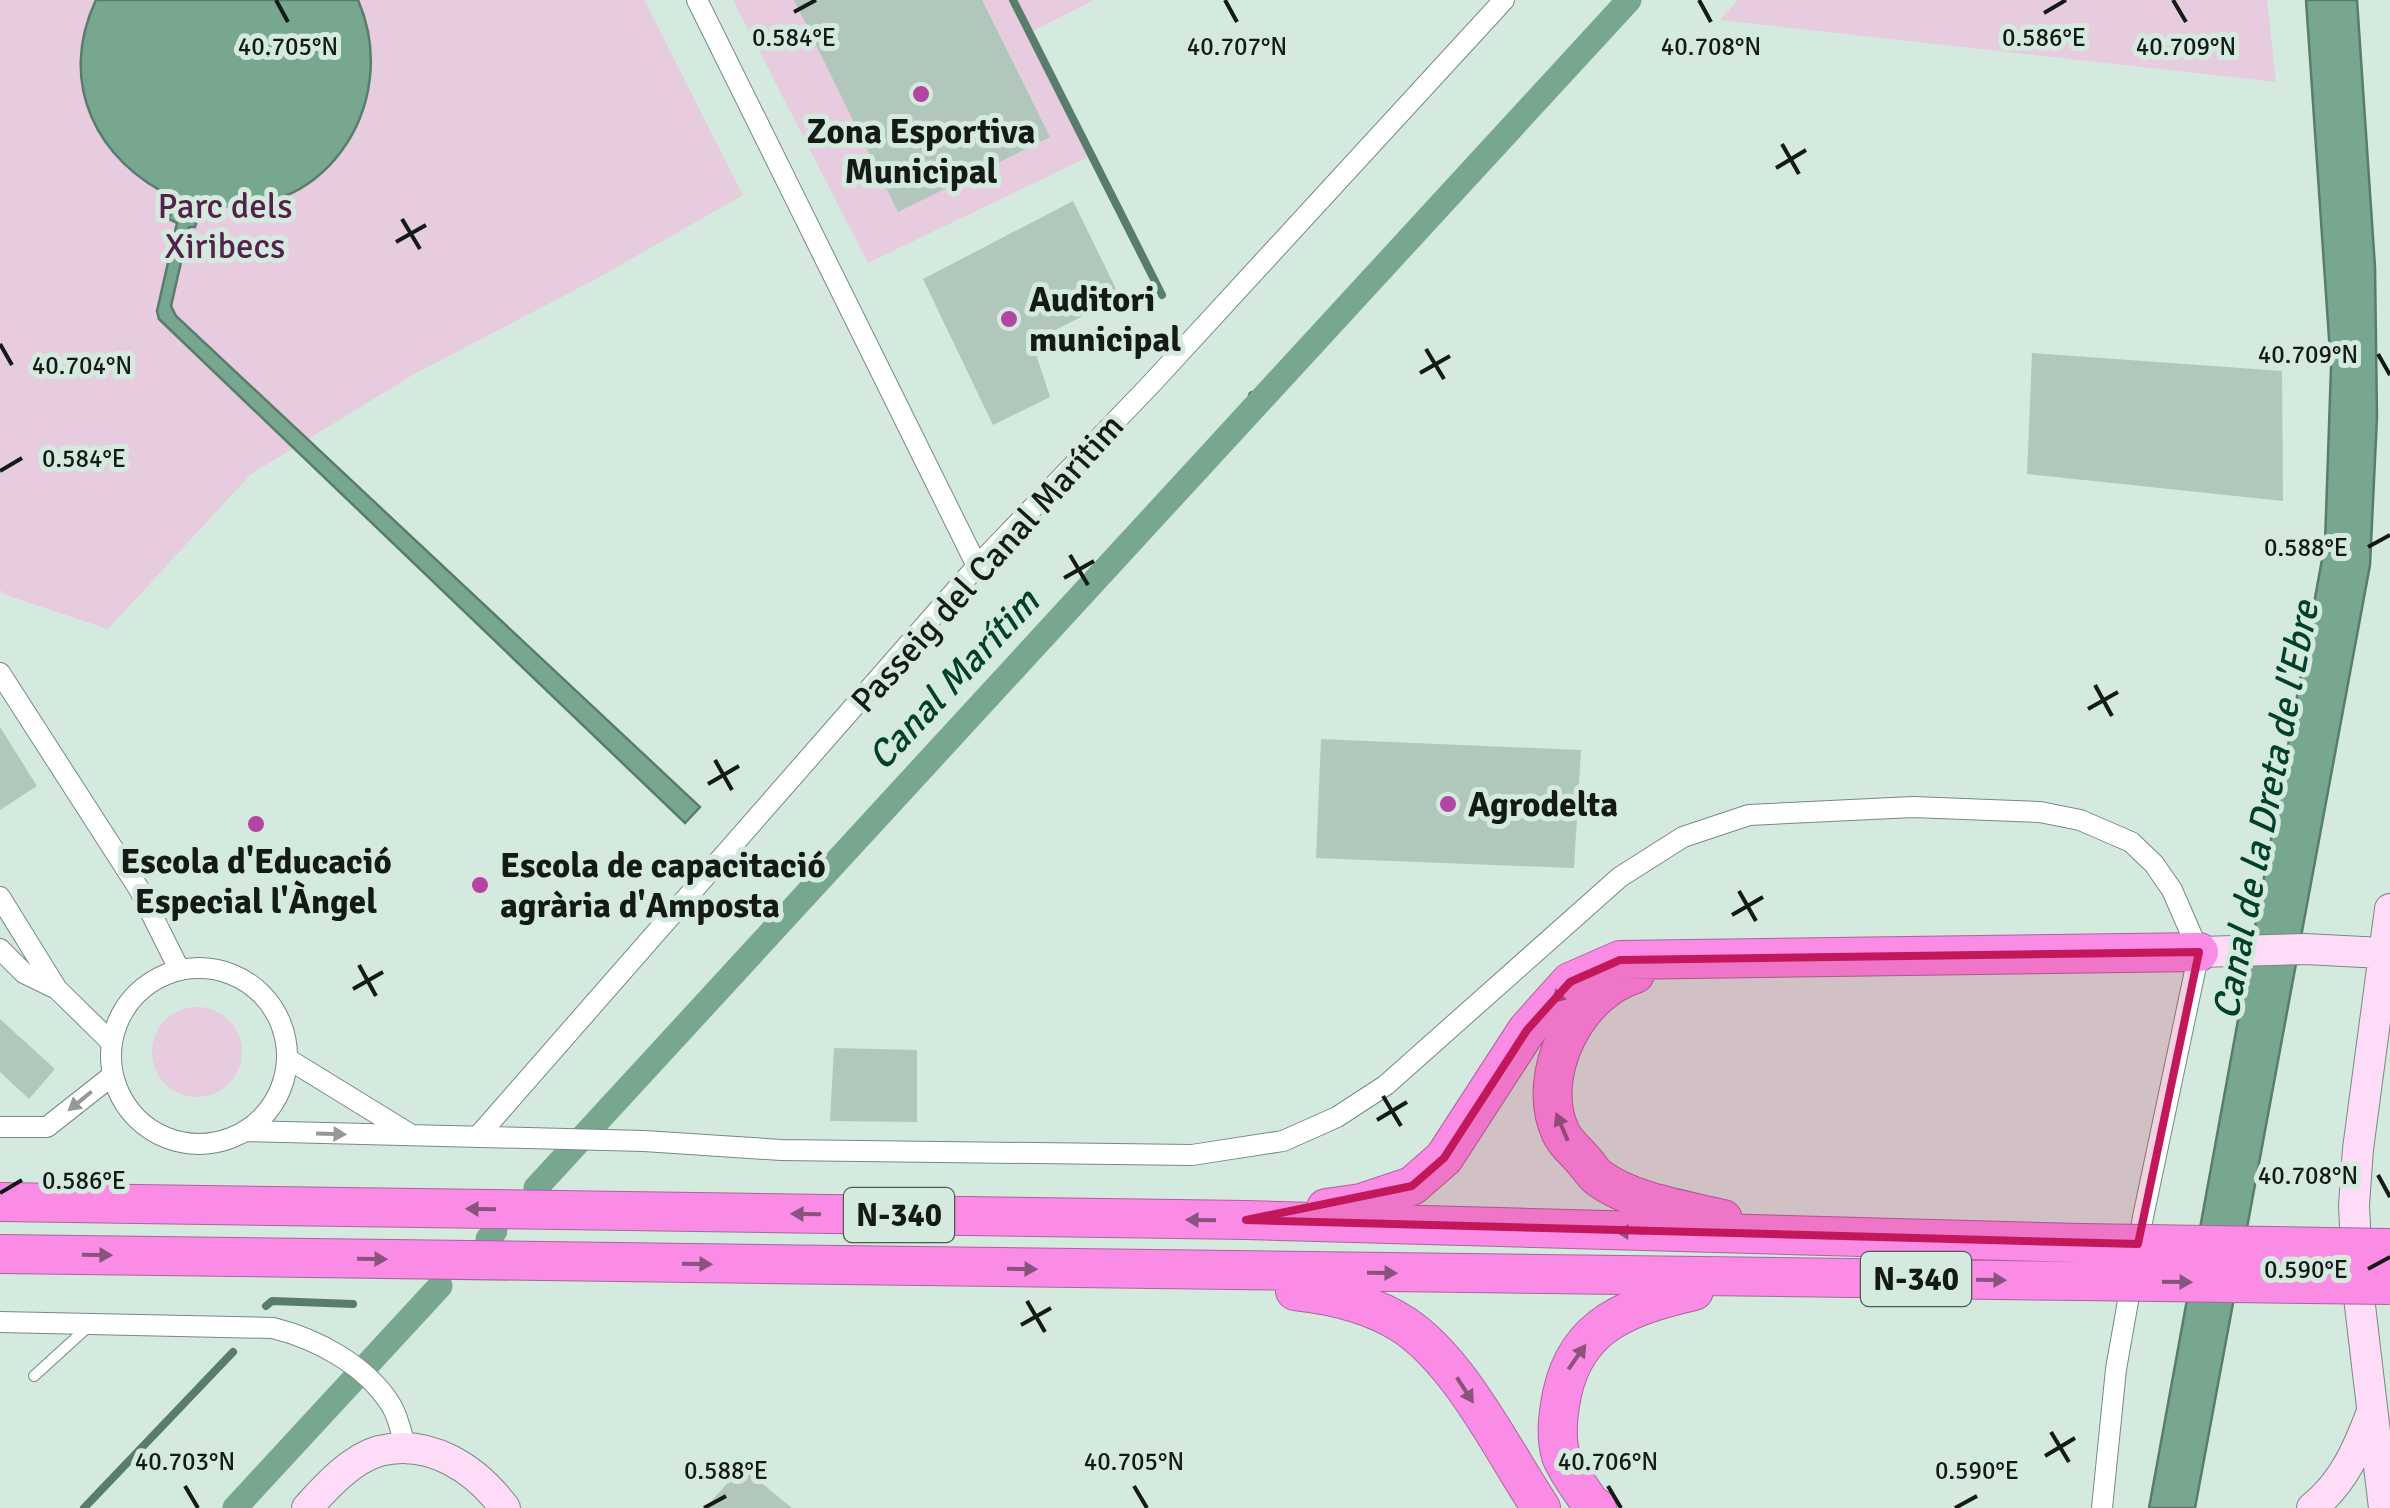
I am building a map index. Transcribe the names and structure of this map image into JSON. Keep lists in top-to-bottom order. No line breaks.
{"streets":{"highway":["N-340"],"street":["Passeig del Canal Marítim"]},"water":["Canal Marítim","Canal de la Dreta de l'Ebre"],"parks":["Parc dels Xiribecs"],"places":["Zona Esportiva Municipal","Auditori municipal","Agrodelta","Escola d'Educació Especial l'Àngel","Escola de capacitació agrària d'Amposta"],"coordinates":["0.584°E","0.586°E","40.705°N","40.707°N","40.708°N","40.709°N","40.704°N","0.588°E","0.590°E","40.703°N","40.706°N"]}
